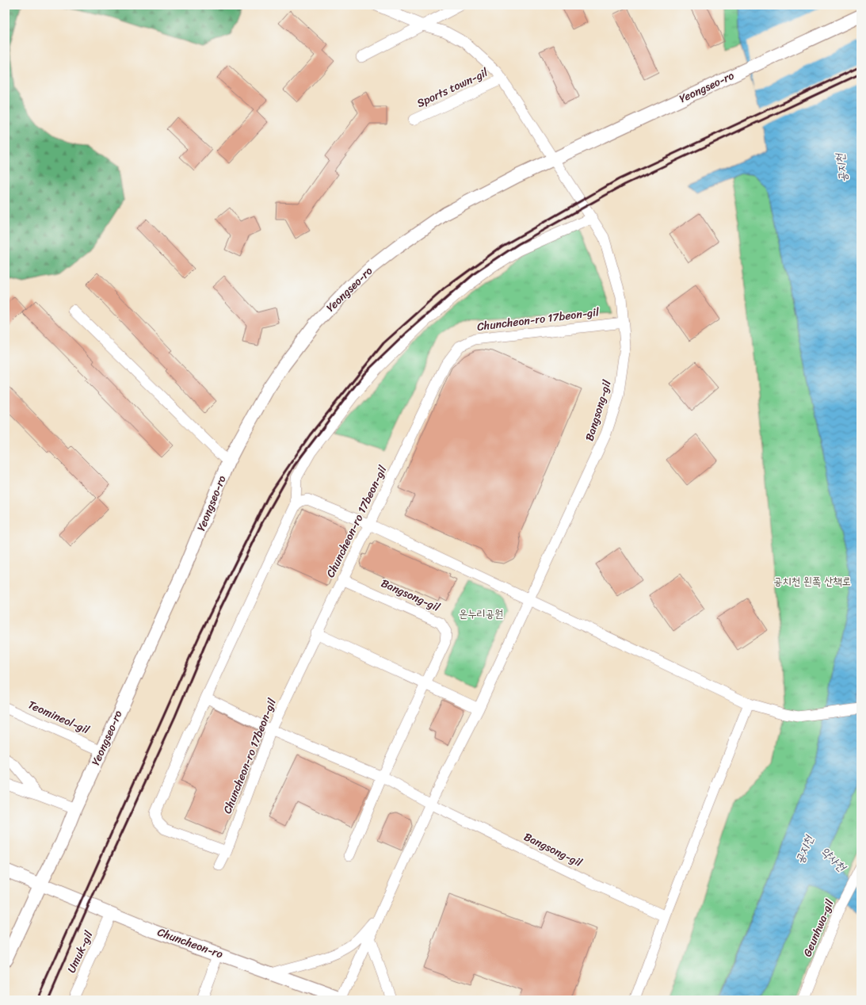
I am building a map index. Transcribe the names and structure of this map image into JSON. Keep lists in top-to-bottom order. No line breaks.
{"streets":{"street":["Yeongseo-ro","Sports town-gil","Chuncheon-ro 17beon-gil","Bangsong-gil","Teomineol-gil","Geunhwa-gil","Chuncheon-ro","Umuk-gil"]},"crossings":[["Yeongseo-ro","Sports town-gil"],["Yeongseo-ro","Teomineol-gil"],["Yeongseo-ro","Chuncheon-ro"],["Chuncheon-ro 17beon-gil","Bangsong-gil"],["Bangsong-gil","Chuncheon-ro"],["Chuncheon-ro","Umuk-gil"]],"water":["공지천","약사천"],"parks":["공치천 왼쪽 산책로","온누리공원"]}
